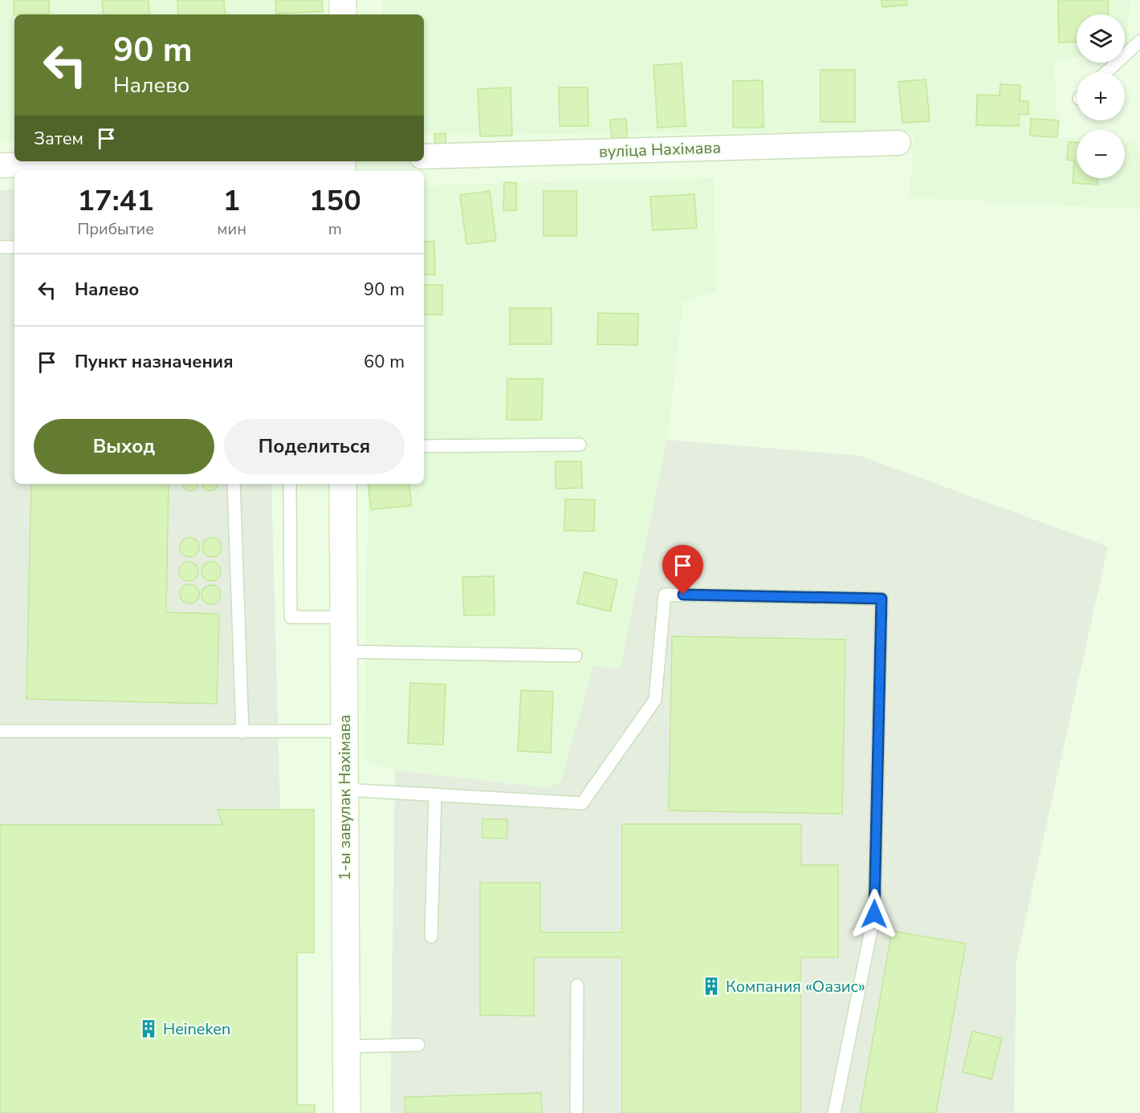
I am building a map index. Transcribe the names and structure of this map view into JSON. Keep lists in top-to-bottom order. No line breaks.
{"streets":{"street":["вуліца Нахімава","1-ы завулак Нахімава"]},"places":{"building":["Компания «Оазис»","Heineken"]},"page":{"map_buttons":["+","−"],"turn":["90 m","Налево"],"then":"Затем","eta":["17:41","Прибытие","1","мин","150","m"],"list":[{"name":"Налево","value":"90 m"},{"name":"Пункт назначения","value":"60 m"}],"buttons":["Выход","Поделиться"]}}
